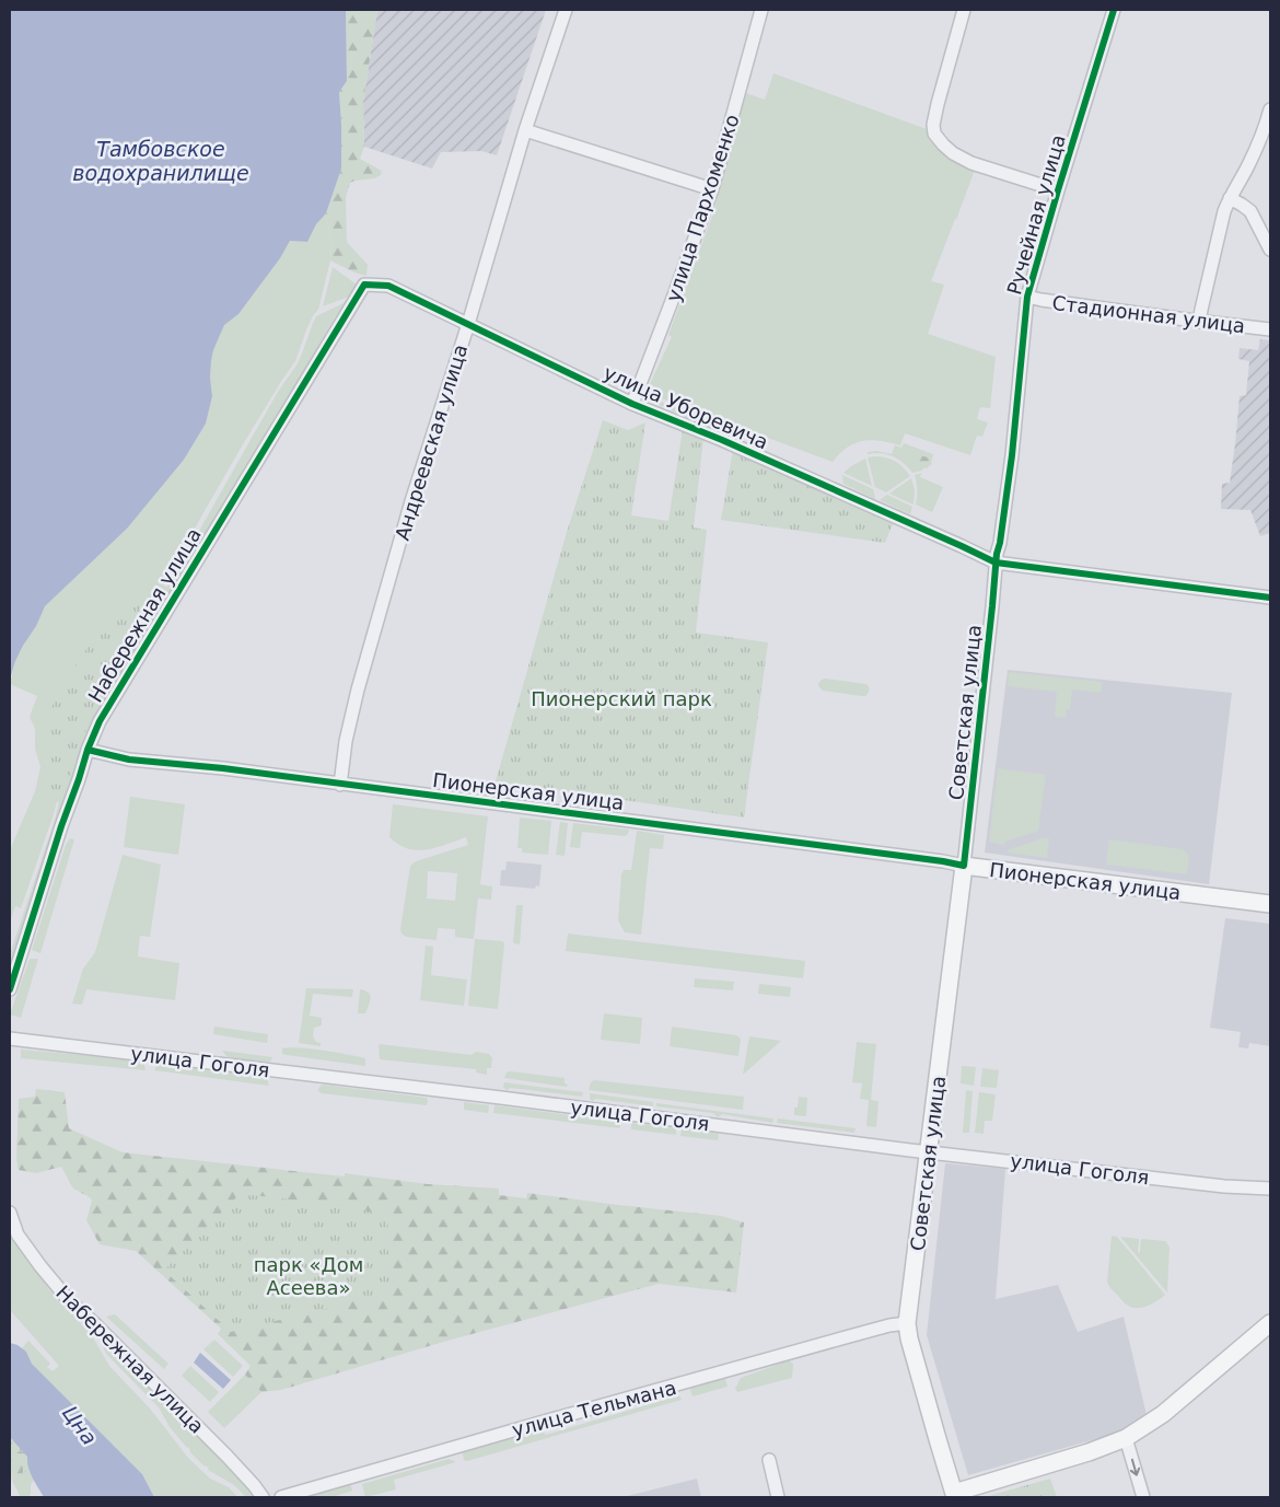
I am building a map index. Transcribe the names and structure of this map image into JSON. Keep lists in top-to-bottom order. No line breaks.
{"streets":{"main road":["Советская улица","Пионерская улица"],"street":["улица Пархоменко","Ручейная улица","Стадионная улица","улица Уборевича","Андреевская улица","Набережная улица","улица Гоголя","улица Тельмана"]},"crossings":[["улица Пархоменко","улица Уборевича"],["Ручейная улица","Стадионная улица"],["Ручейная улица","улица Уборевича"],["Ручейная улица","Советская улица"],["улица Уборевича","Андреевская улица"],["улица Уборевича","Набережная улица"],["улица Уборевича","Советская улица"],["Андреевская улица","Пионерская улица"],["Набережная улица","Пионерская улица"],["Советская улица","Пионерская улица"],["Советская улица","улица Гоголя"],["Советская улица","улица Тельмана"]],"water":["Тамбовское водохранилище","Цна"],"parks":["Пионерский парк","парк «Дом Асеева»"]}
